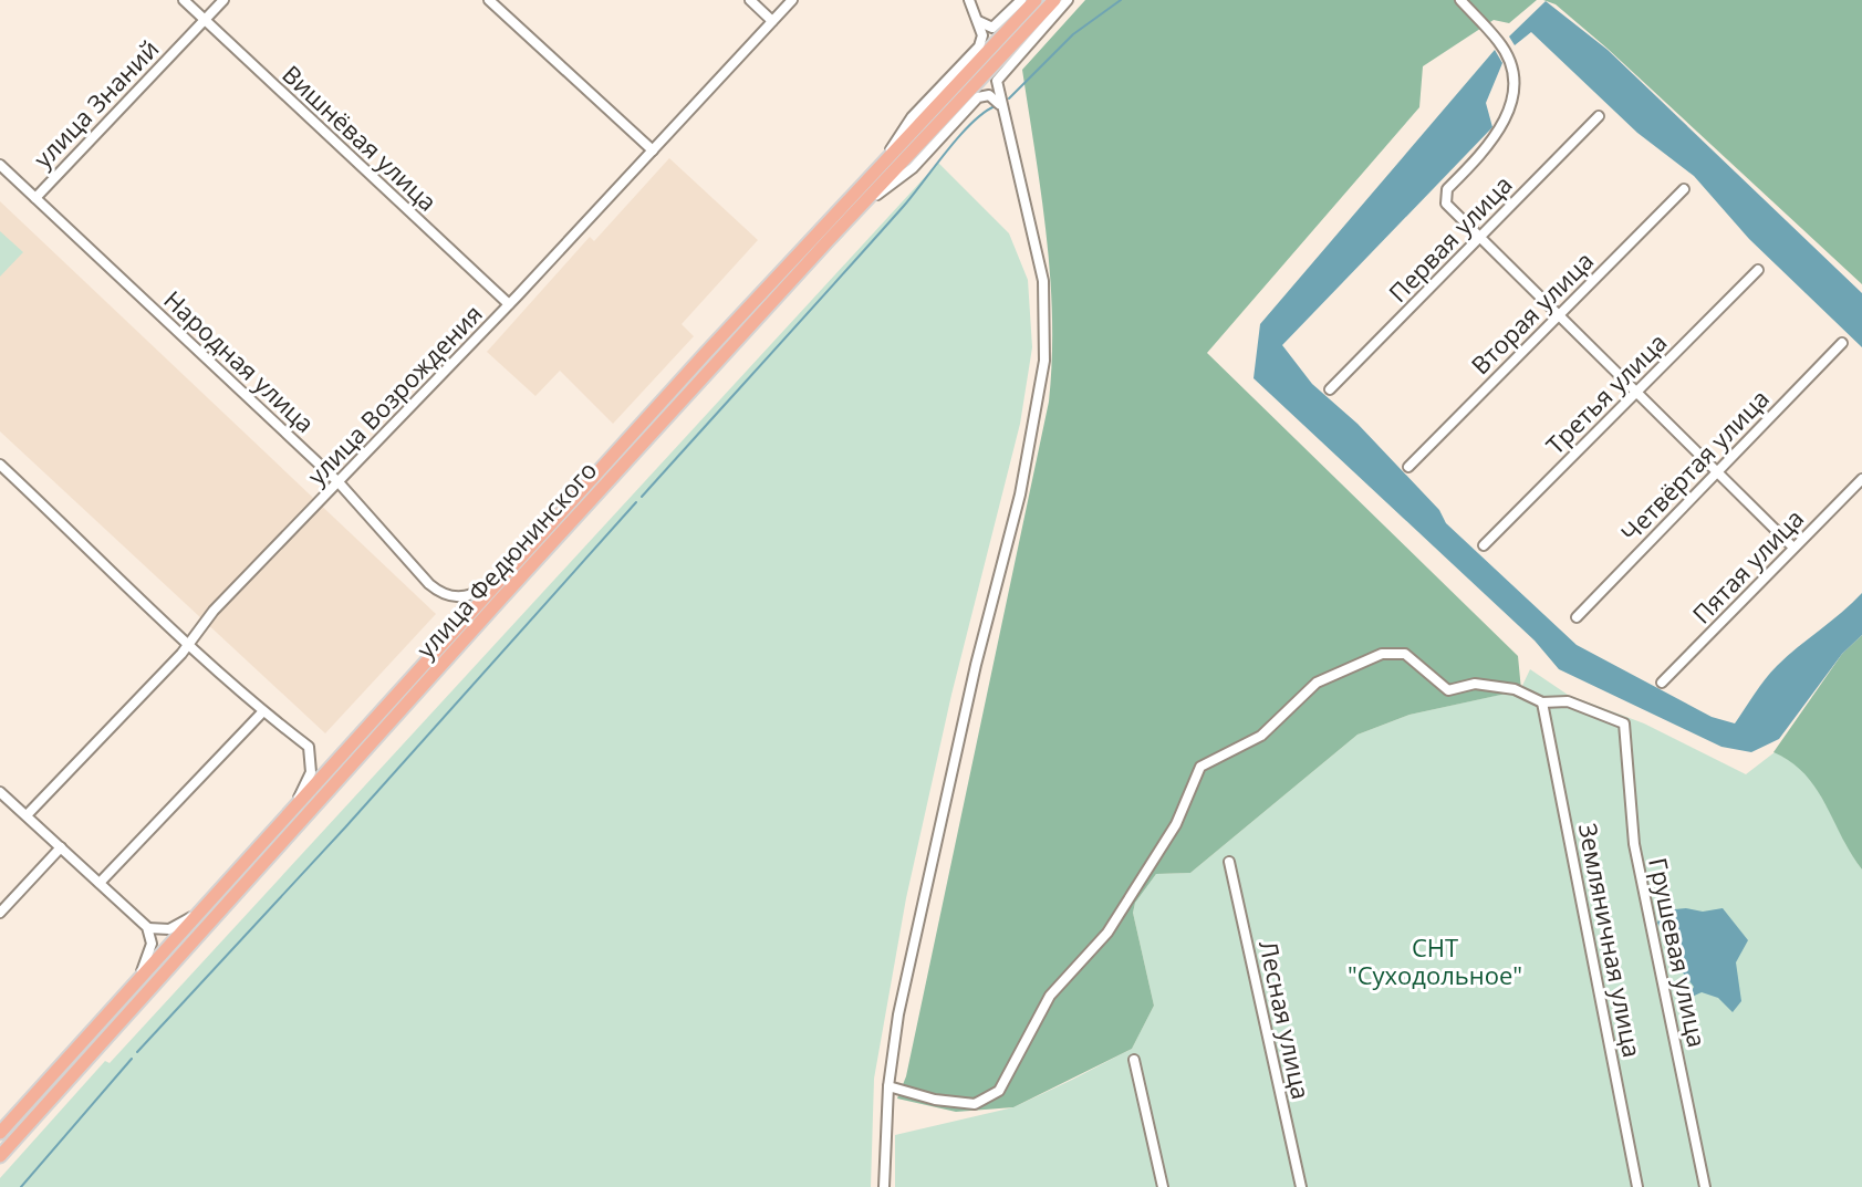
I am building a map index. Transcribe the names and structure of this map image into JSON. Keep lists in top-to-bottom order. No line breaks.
{"streets":{"highway":["улица Федюнинского"],"street":["улица Знаний","Вишнёвая улица","Первая улица","Вторая улица","Народная улица","Третья улица","улица Возрождения","Четвёртая улица","Пятая улица","Земляничная улица","Грушевая улица","Лесная улица"]},"crossings":[["улица Знаний","Вишнёвая улица"],["улица Знаний","Народная улица"],["Вишнёвая улица","улица Возрождения"],["Народная улица","улица Возрождения"],["Народная улица","улица Федюнинского"],["Земляничная улица","Грушевая улица"]],"parks":["СНТ \"Суходольное\""]}
